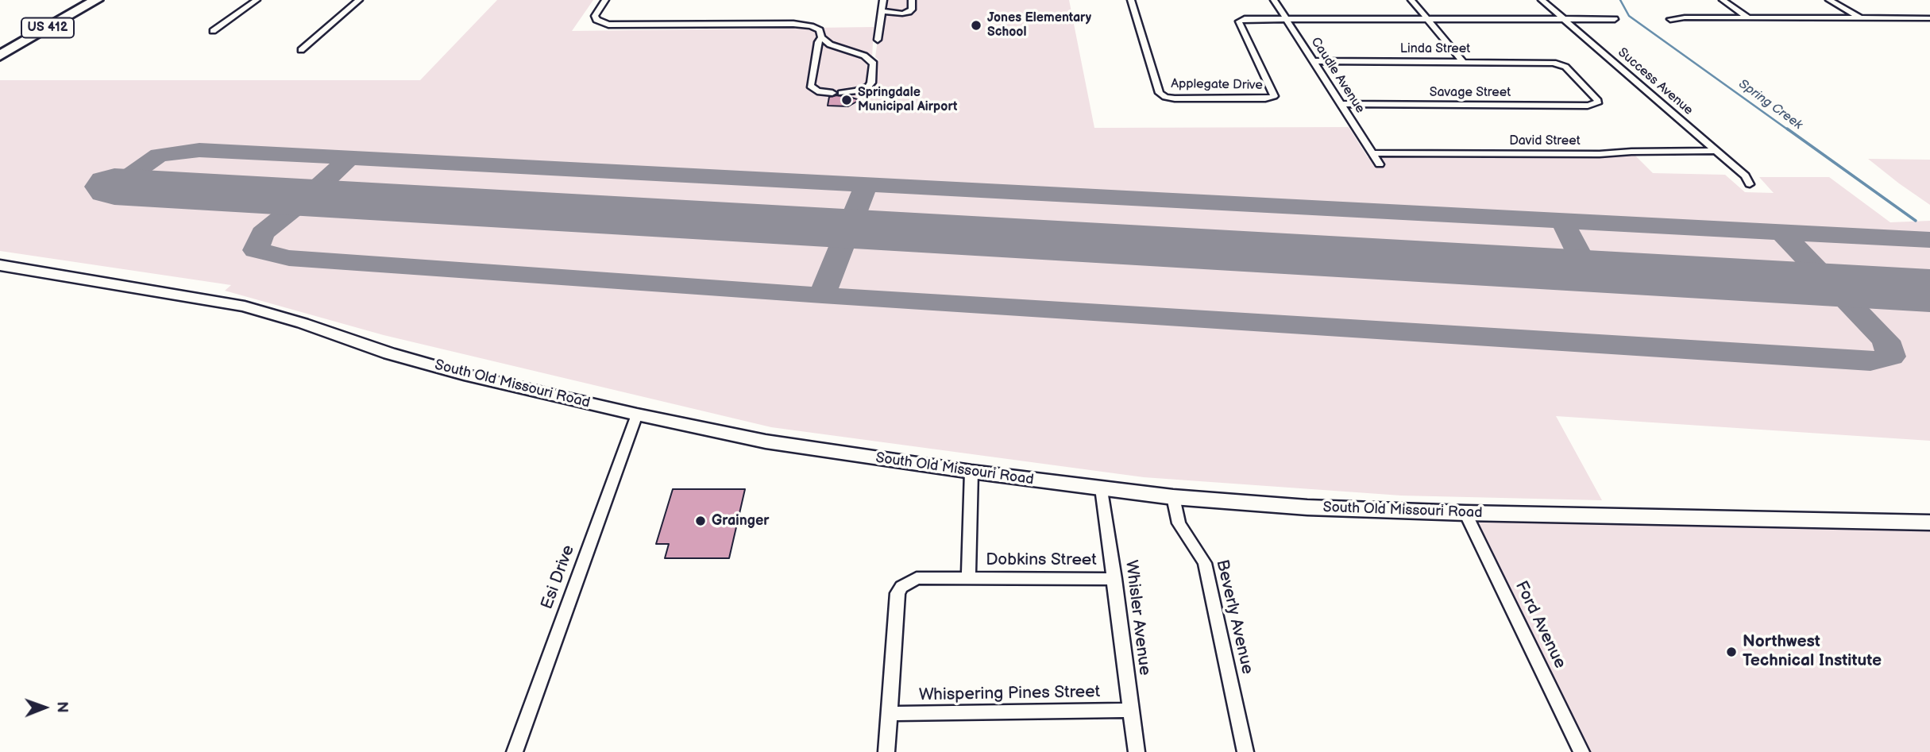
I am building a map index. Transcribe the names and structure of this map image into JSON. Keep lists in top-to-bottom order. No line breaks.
{"streets":{"highway":["US 412"],"main road":["South Old Missouri Road"],"street":["Linda Street","Caudle Avenue","Success Avenue","Applegate Drive","Savage Street","David Street","Dobkins Street","Esi Drive","Beverly Avenue","Whisler Avenue","Ford Avenue","Whispering Pines Street"]},"crossings":[["Linda Street","Caudle Avenue"],["Linda Street","Savage Street"],["Caudle Avenue","Applegate Drive"],["Caudle Avenue","Savage Street"],["Caudle Avenue","David Street"],["Success Avenue","David Street"],["South Old Missouri Road","Esi Drive"],["South Old Missouri Road","Beverly Avenue"],["South Old Missouri Road","Whisler Avenue"],["South Old Missouri Road","Ford Avenue"],["Dobkins Street","Whisler Avenue"],["Dobkins Street","Whispering Pines Street"],["Whisler Avenue","Whispering Pines Street"]],"water":["Spring Creek"],"places":["Jones Elementary School","Springdale Municipal Airport","Grainger","Northwest Technical Institute"],"north":"right"}
